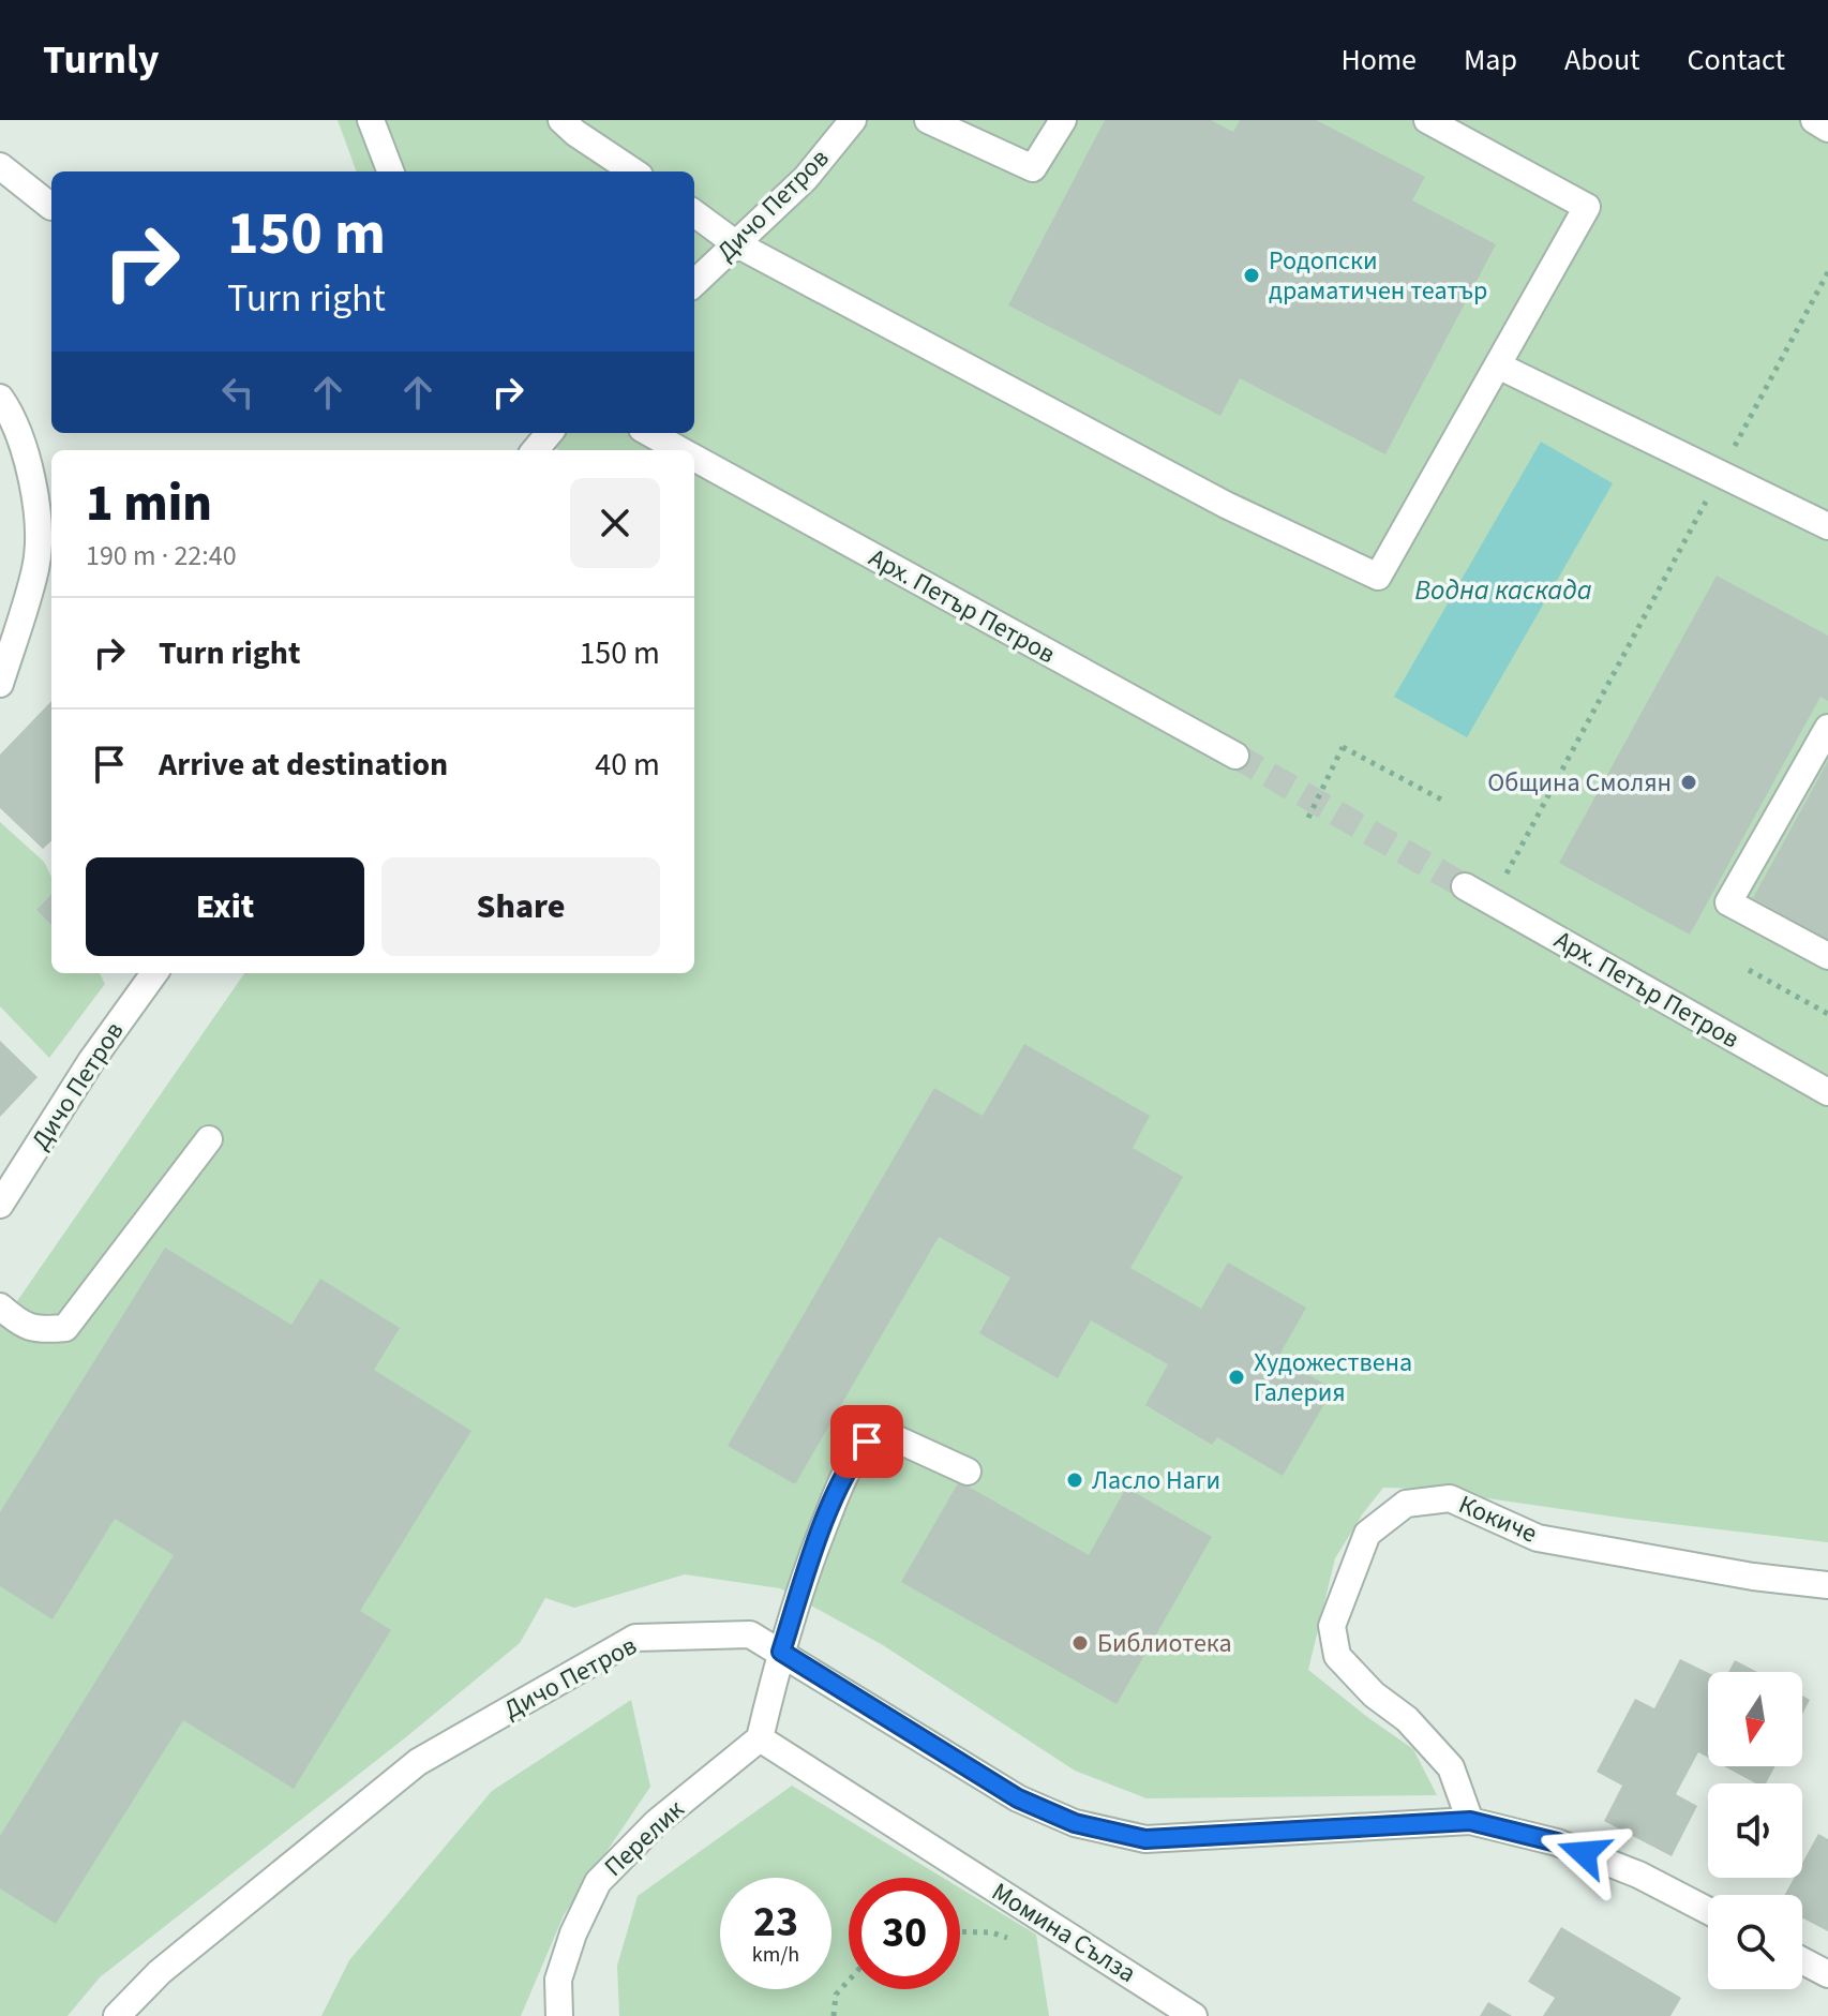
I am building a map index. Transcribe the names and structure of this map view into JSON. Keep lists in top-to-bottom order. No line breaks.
{"streets":{"street":["Дичо Петров","Арх. Петър Петров","Кокиче","Перелик","Момина Сълза"]},"crossings":[["Дичо Петров","Кокиче"],["Перелик","Момина Сълза"]],"water":["Водна каскада"],"places":["Родопски драматичен театър","Община Смолян","Художествена Галерия","Ласло Наги","Библиотека"],"north":"bottom","page":{"header":"Turnly","nav":["Home","Map","About","Contact"],"turn":["150 m","Turn right"],"heading":["1 min","190 m · 22:40"],"list":[{"name":"Turn right","value":"150 m"},{"name":"Arrive at destination","value":"40 m"}],"buttons":["Exit","Share"],"speed":"23 km/h","limit":"30"}}
